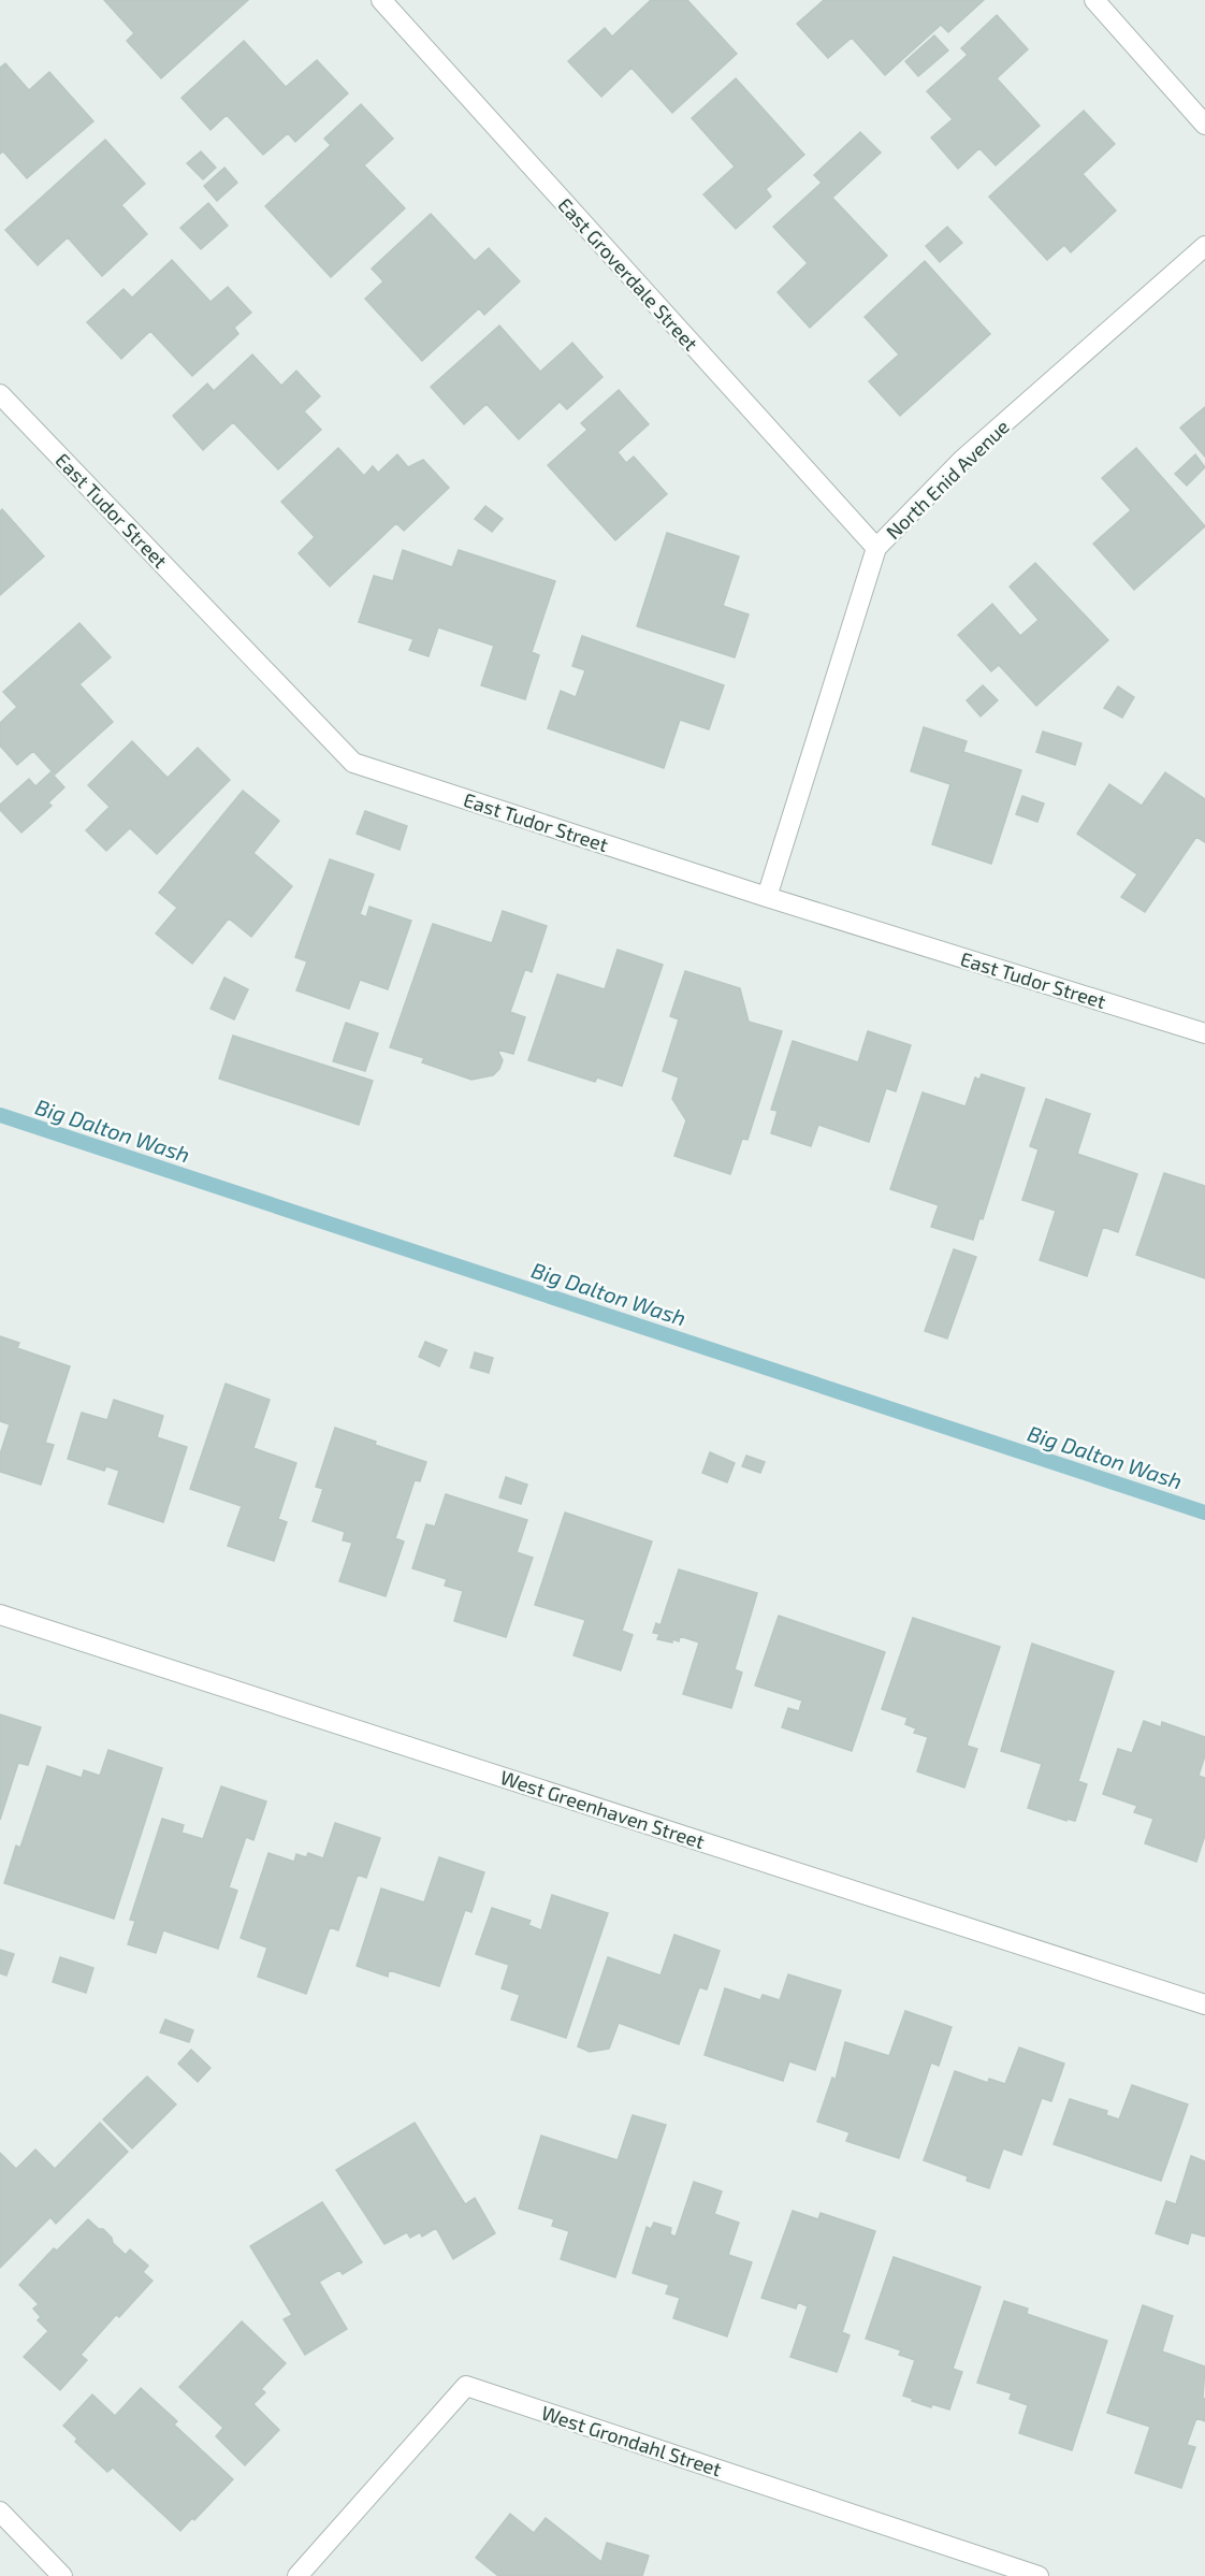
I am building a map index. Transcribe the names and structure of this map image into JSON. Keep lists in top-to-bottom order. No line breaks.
{"streets":{"street":["East Groverdale Street","North Enid Avenue","East Tudor Street","West Greenhaven Street","West Grondahl Street"]},"crossings":[["East Groverdale Street","North Enid Avenue"],["North Enid Avenue","East Tudor Street"]],"water":["Big Dalton Wash"]}
